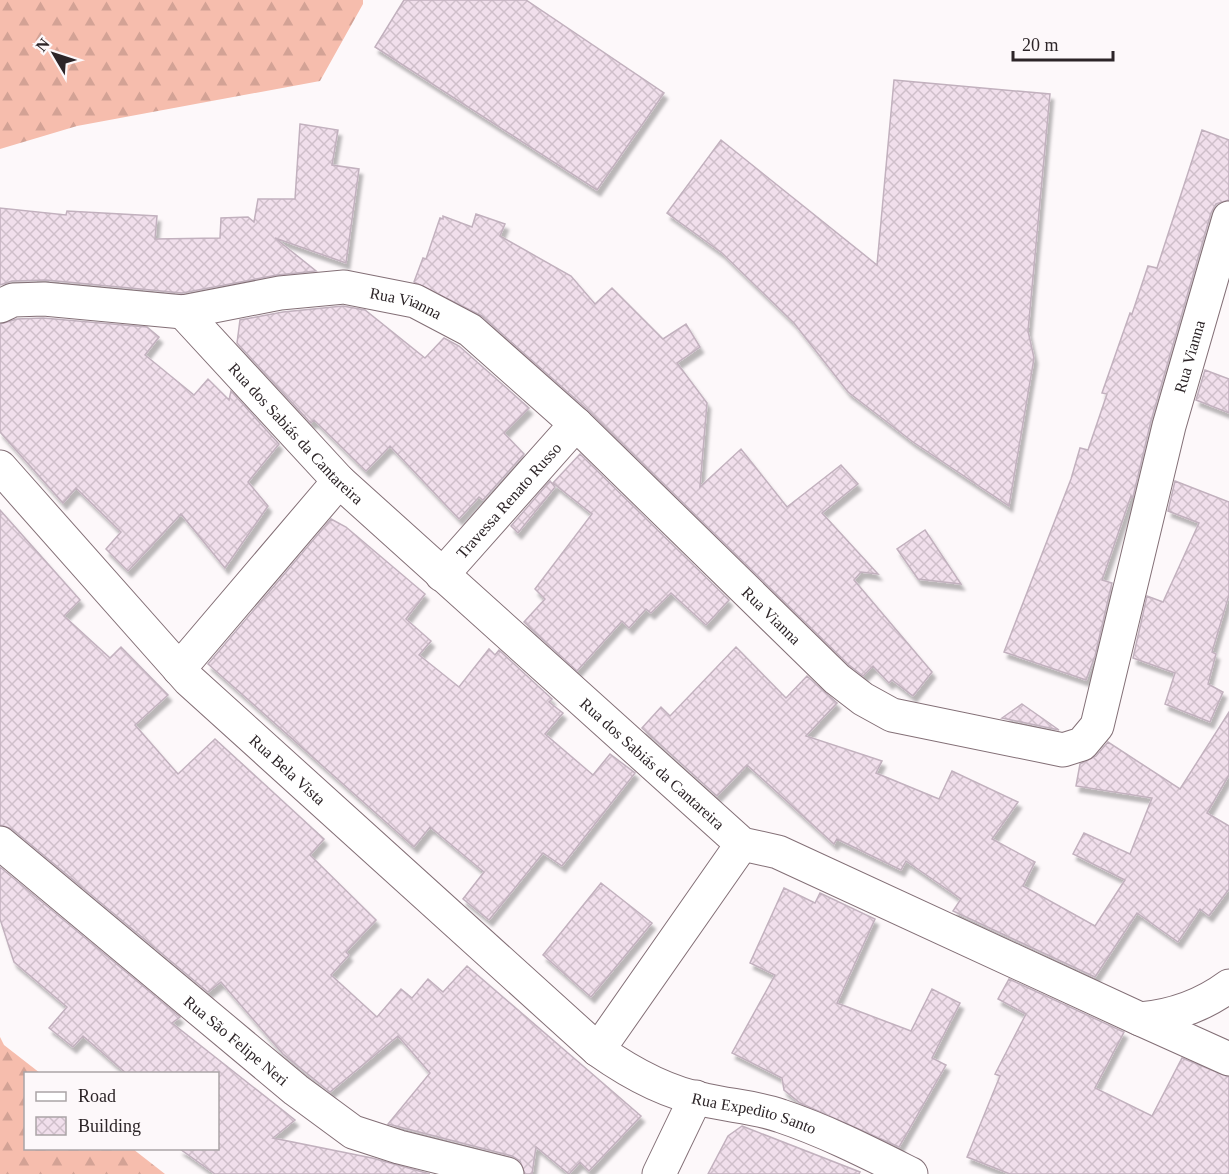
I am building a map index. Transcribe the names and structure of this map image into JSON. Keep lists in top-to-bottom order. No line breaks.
{"streets":{"street":["Rua Vianna","Rua dos Sabiás da Cantareira","Travessa Renato Russo","Rua Bela Vista","Rua São Felipe Neri","Rua Expedito Santo"]},"crossings":[["Rua Vianna","Rua dos Sabiás da Cantareira"],["Rua Vianna","Travessa Renato Russo"],["Rua dos Sabiás da Cantareira","Travessa Renato Russo"],["Rua Bela Vista","Rua Expedito Santo"]],"legend":["Road","Building"],"scale_bar":"20 m","north":"top left"}
